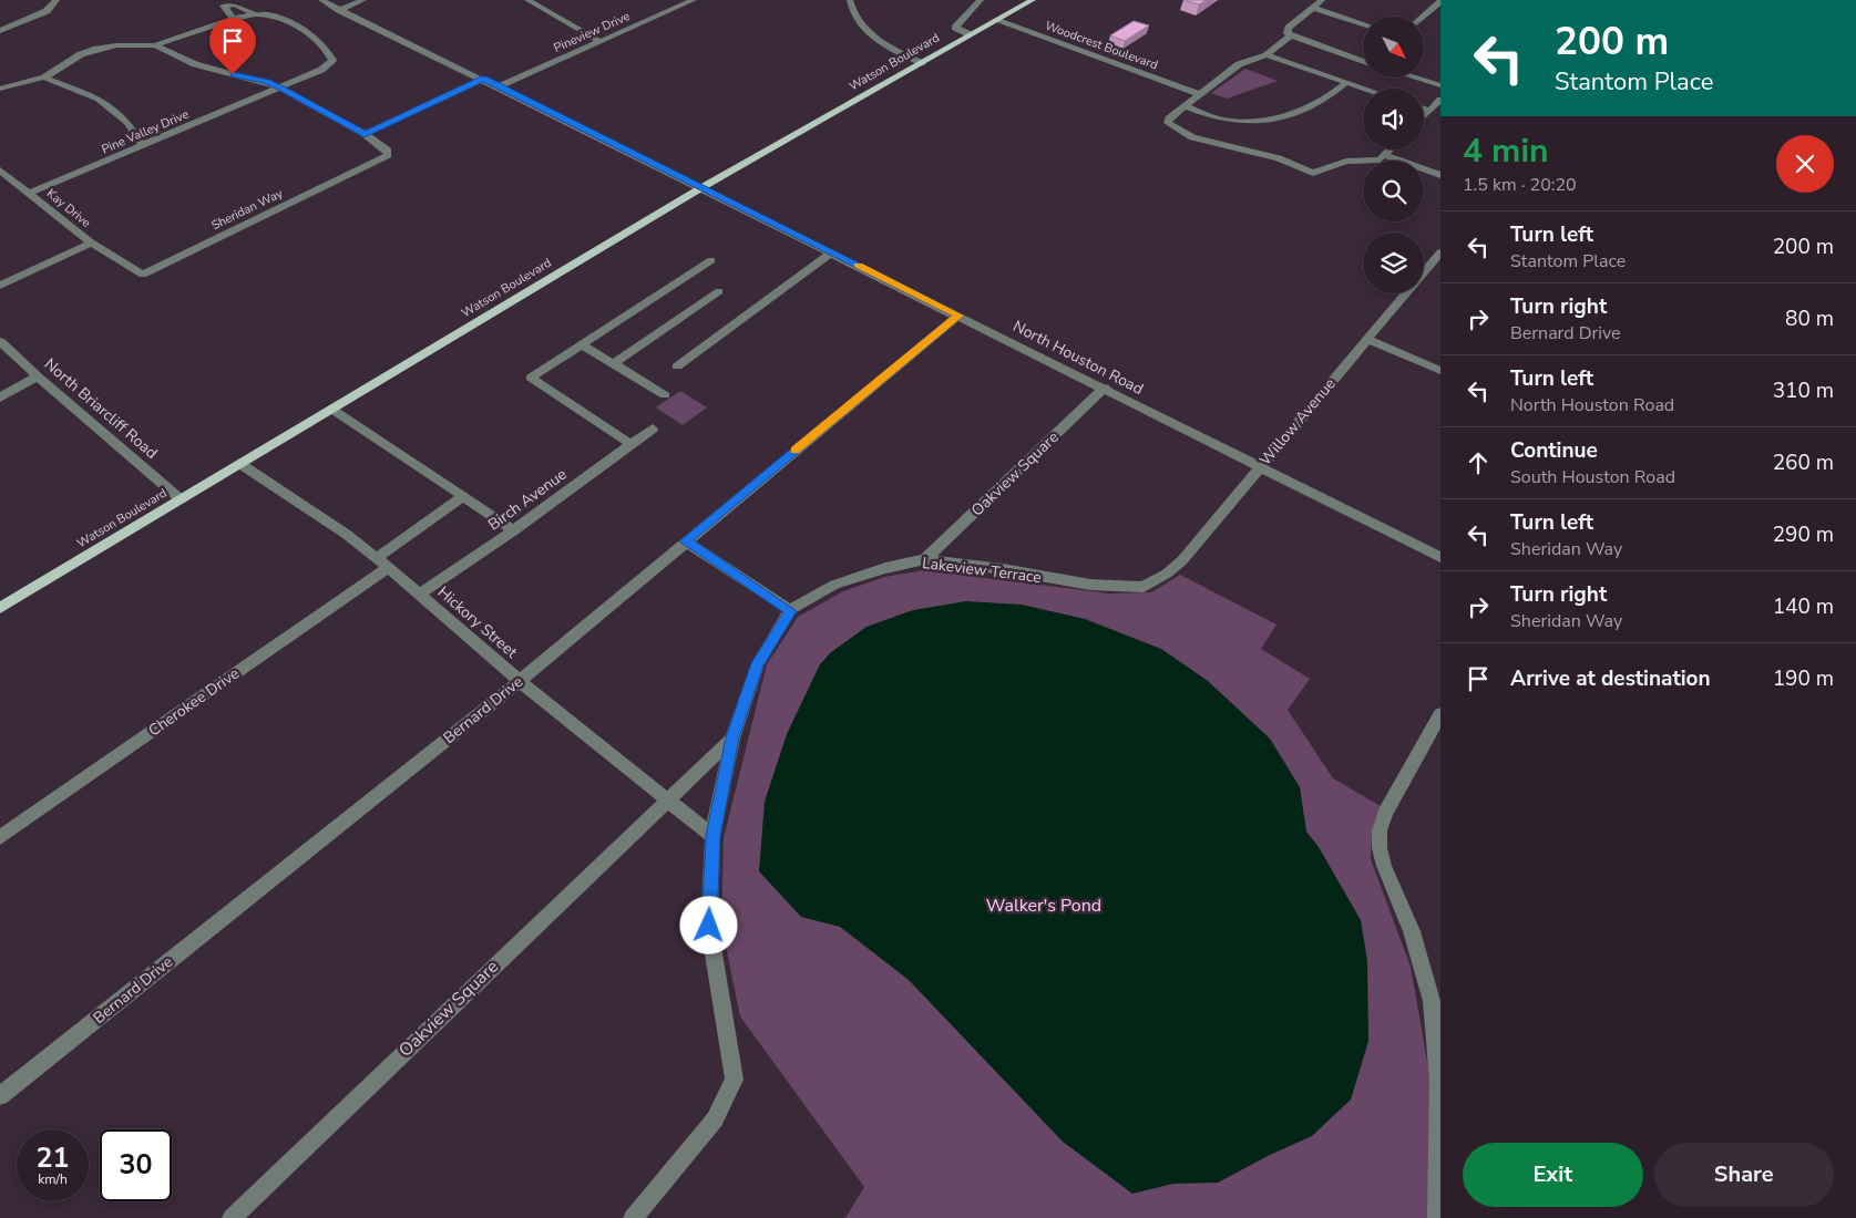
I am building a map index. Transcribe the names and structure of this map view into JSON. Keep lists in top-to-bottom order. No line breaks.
{"streets":{"main road":["Watson Boulevard"],"street":["Pineview Drive","Woodcrest Boulevard","Pine Valley Drive","Kay Drive","Sheridan Way","North Houston Road","North Briarcliff Road","Willow Avenue","Oakview Square","Birch Avenue","Lakeview Terrace","Hickory Street","Cherokee Drive","Bernard Drive"]},"crossings":[["Pineview Drive","North Houston Road"],["Woodcrest Boulevard","Watson Boulevard"],["Watson Boulevard","North Houston Road"],["Watson Boulevard","North Briarcliff Road"],["Watson Boulevard","Hickory Street"],["Pine Valley Drive","Kay Drive"],["Pine Valley Drive","Sheridan Way"],["Kay Drive","Sheridan Way"],["North Houston Road","Willow Avenue"],["North Houston Road","Oakview Square"],["North Houston Road","Bernard Drive"],["Willow Avenue","Lakeview Terrace"],["Oakview Square","Lakeview Terrace"],["Oakview Square","Hickory Street"],["Birch Avenue","Hickory Street"],["Lakeview Terrace","Hickory Street"],["Hickory Street","Cherokee Drive"],["Hickory Street","Bernard Drive"]],"parks":["Walker's Pond"],"north":"bottom right","page":{"turn":["200 m","Stantom Place"],"heading":["4 min","1.5 km · 20:20"],"list":[{"name":"Turn left","note":"Stantom Place","value":"200 m"},{"name":"Turn right","note":"Bernard Drive","value":"80 m"},{"name":"Turn left","note":"North Houston Road","value":"310 m"},{"name":"Continue","note":"South Houston Road","value":"260 m"},{"name":"Turn left","note":"Sheridan Way","value":"290 m"},{"name":"Turn right","note":"Sheridan Way","value":"140 m"},{"name":"Arrive at destination","value":"190 m"}],"speed":"21 km/h","limit":"30","buttons":["Exit","Share"]}}
